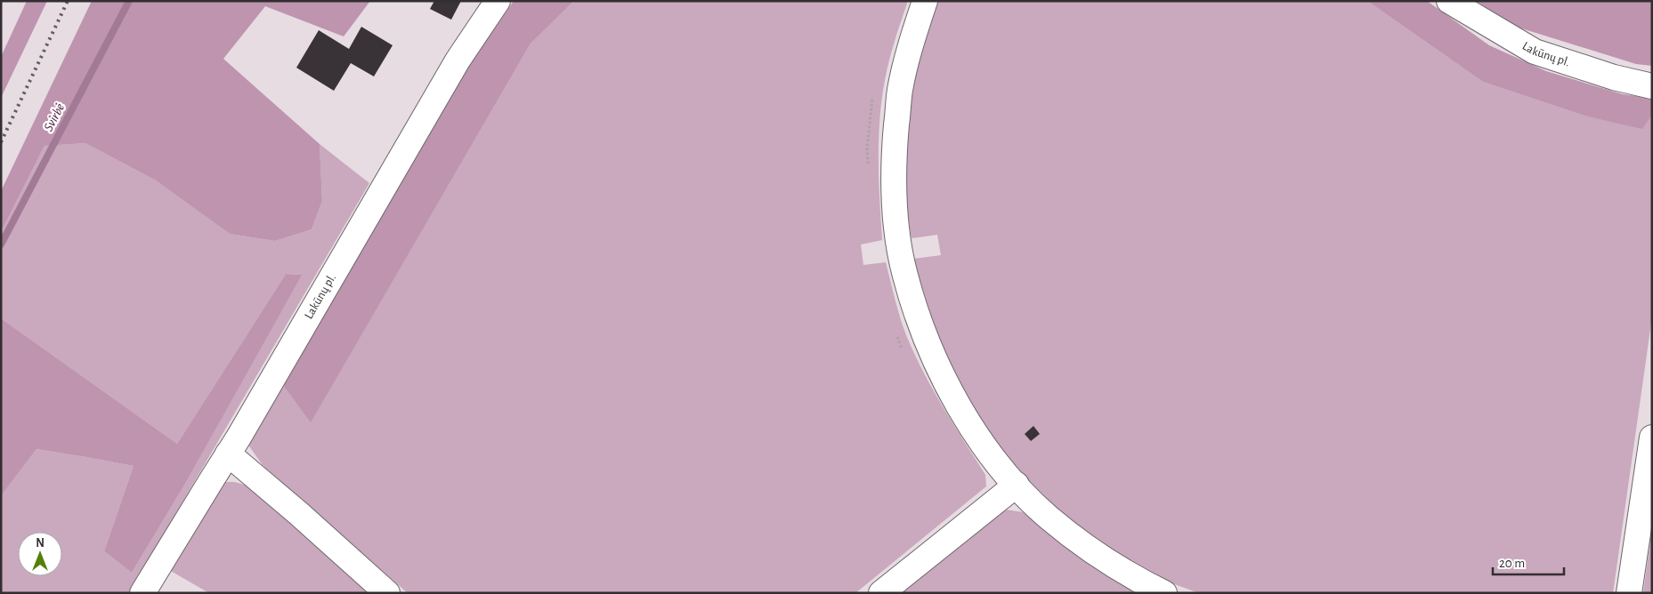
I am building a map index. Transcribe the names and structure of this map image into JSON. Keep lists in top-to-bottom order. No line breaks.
{"streets":{"street":["Lakūnų pl."]},"water":["Svirbė"],"scale_bar":"20 m","north":"top"}
